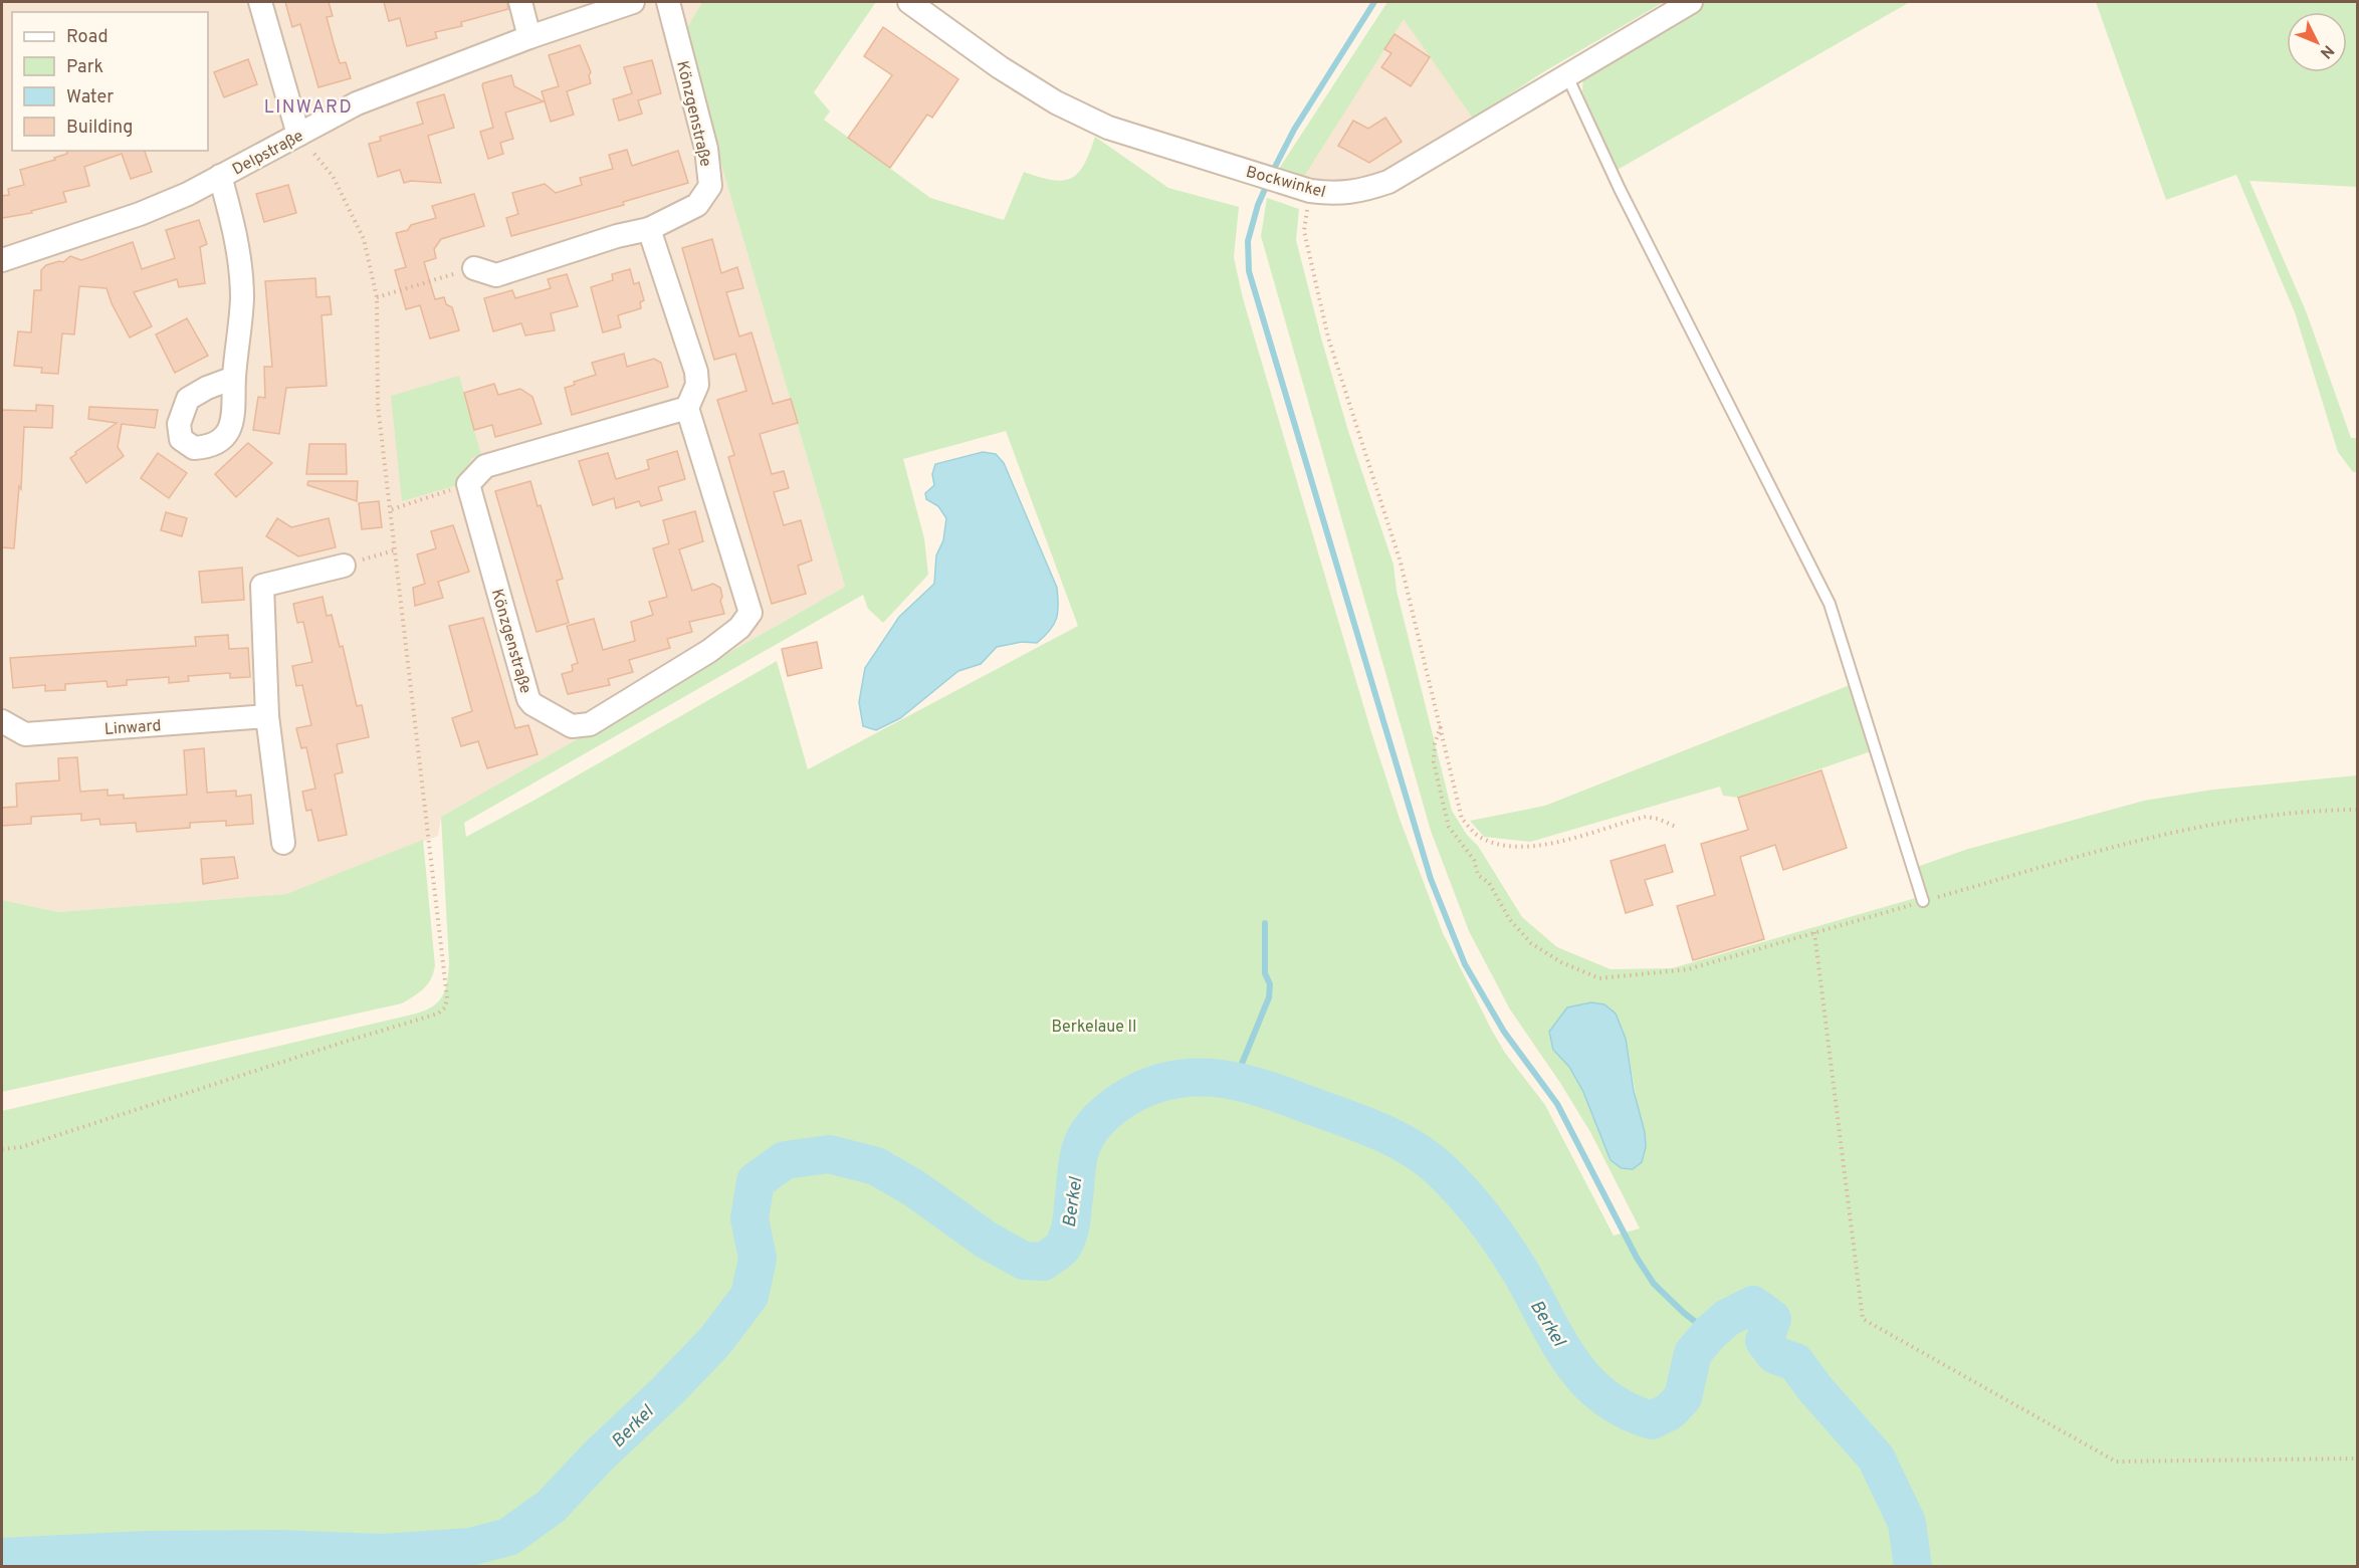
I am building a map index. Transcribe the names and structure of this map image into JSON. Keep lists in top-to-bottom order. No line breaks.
{"streets":{"street":["Könzgenstraße","Delpstraße","Bockwinkel","Linward"]},"districts":["LINWARD"],"water":["Berkel"],"parks":["Berkelaue II"],"legend":["Road","Park","Water","Building"],"north":"bottom right"}
